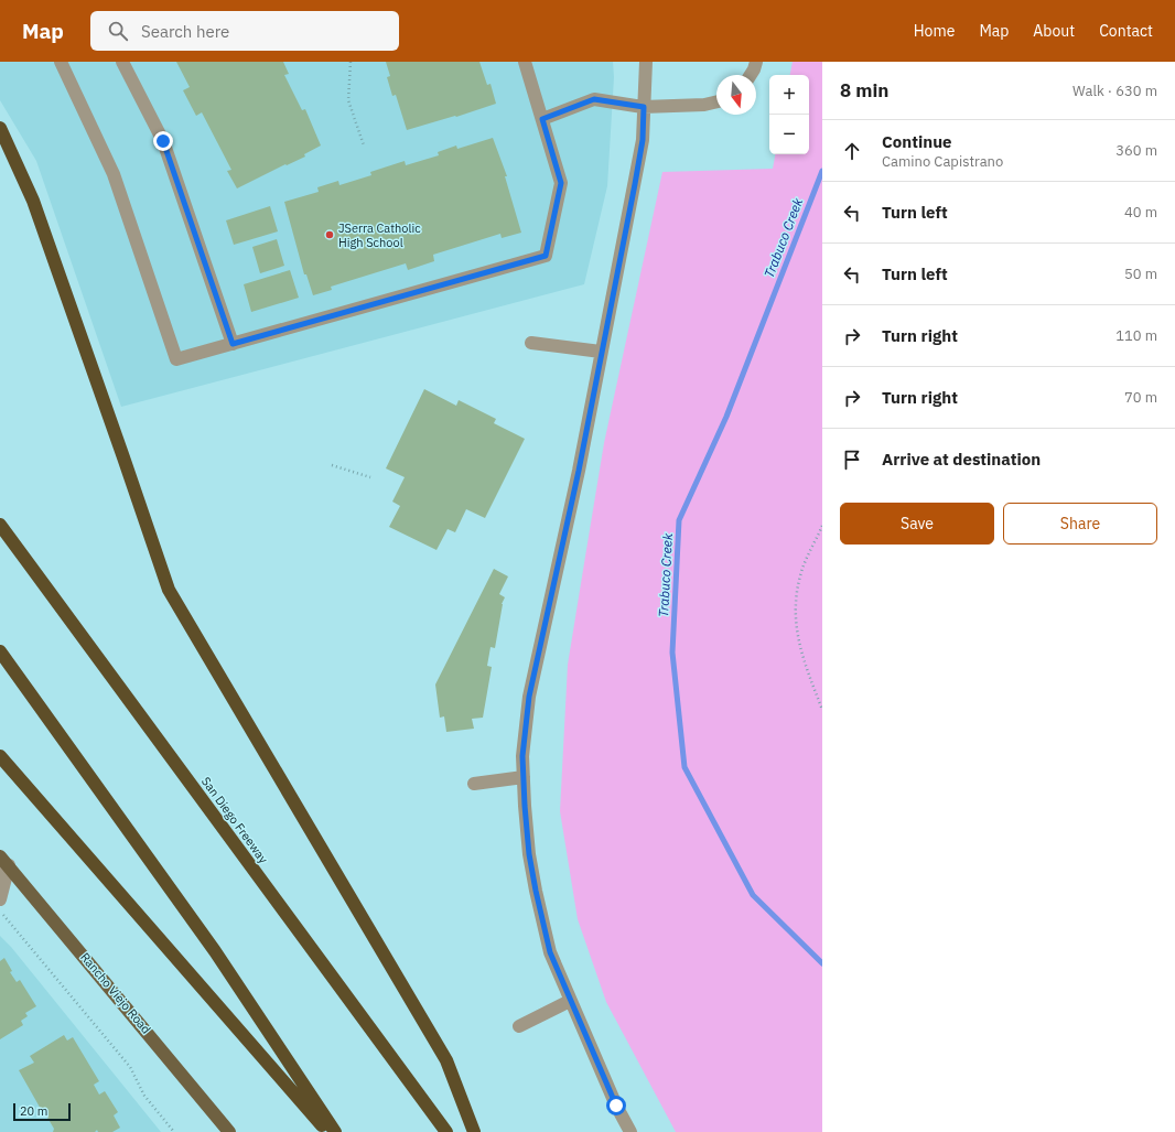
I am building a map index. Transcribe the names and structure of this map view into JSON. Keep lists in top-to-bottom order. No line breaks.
{"streets":{"highway":["San Diego Freeway"],"main road":["Rancho Viejo Road"]},"water":["Trabuco Creek"],"places":["JSerra Catholic High School"],"scale_bar":"20 m","north":"bottom","page":{"header":"Map","search":"Search here","nav":["Home","Map","About","Contact"],"heading":["8 min","Walk · 630 m"],"map_buttons":["+","−"],"list":[["Continue","Camino Capistrano","360 m"],["Turn left","40 m"],["Turn left","50 m"],["Turn right","110 m"],["Turn right","70 m"],"Arrive at destination"],"buttons":["Save","Share"],"scale":"20 m"}}
